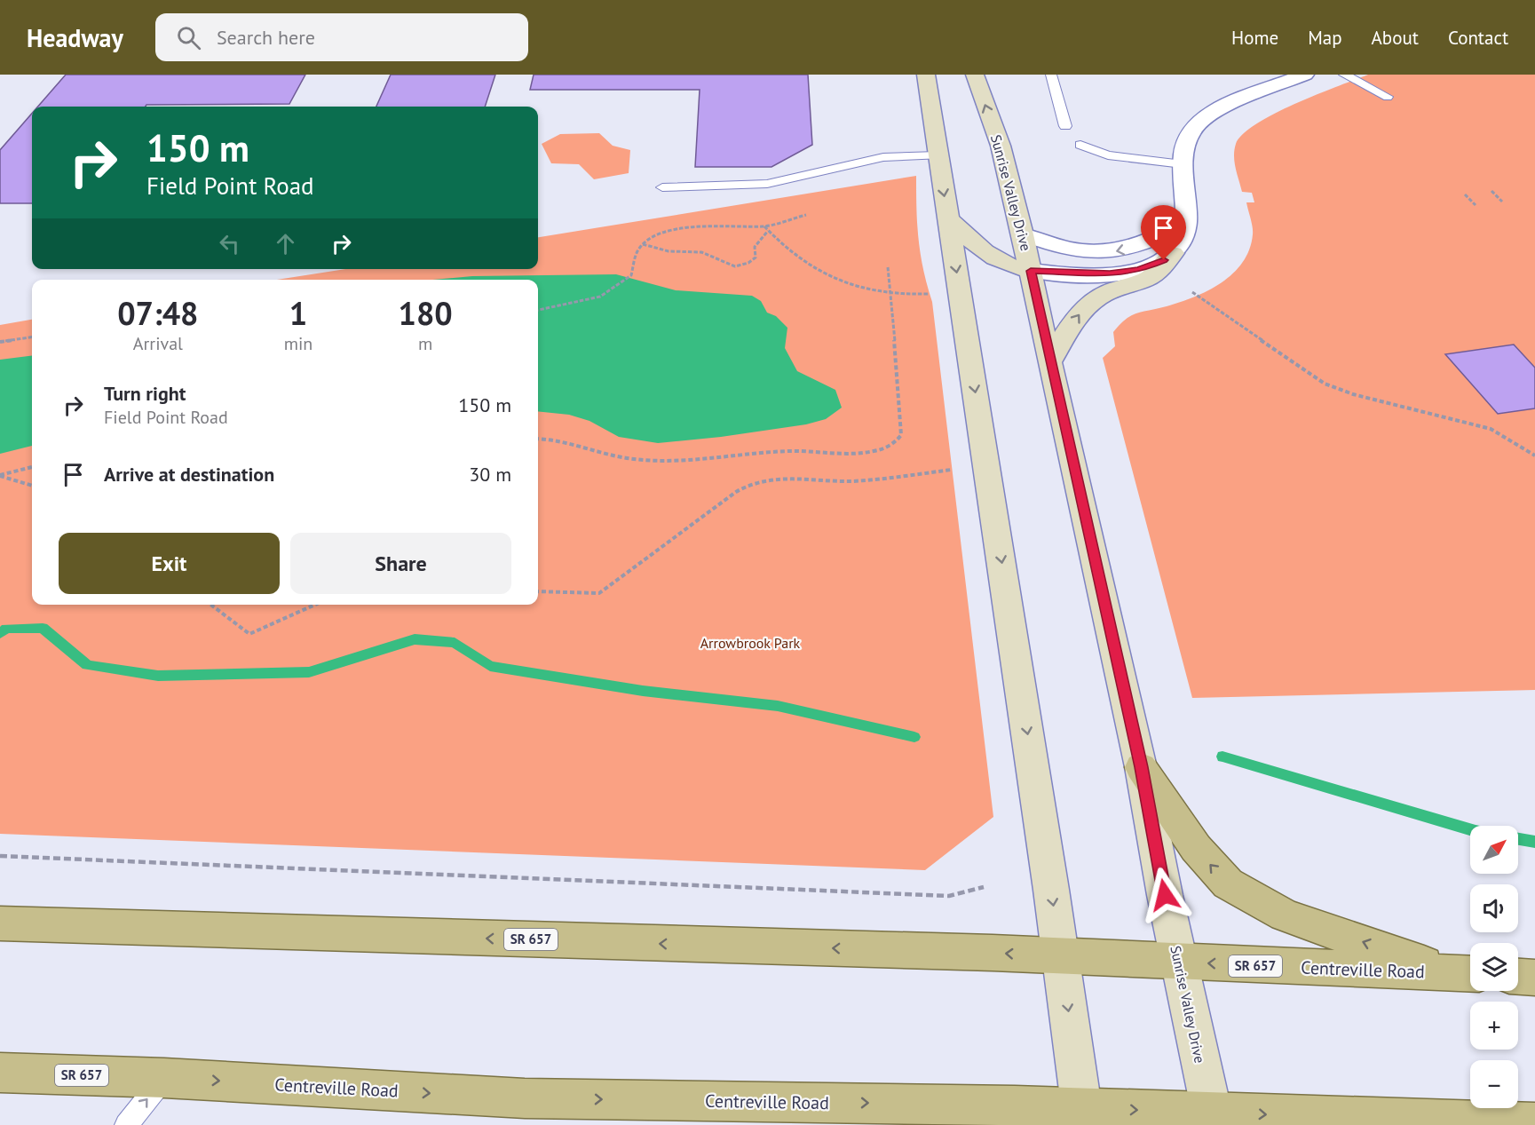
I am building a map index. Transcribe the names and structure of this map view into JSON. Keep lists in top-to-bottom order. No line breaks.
{"streets":{"main road":["Sunrise Valley Drive","SR 657","Centreville Road"]},"crossings":[["Sunrise Valley Drive","Centreville Road"]],"parks":["Arrowbrook Park"],"north":"top right","page":{"header":"Headway","search":"Search here","nav":["Home","Map","About","Contact"],"turn":["150 m","Field Point Road"],"eta":["07:48","Arrival","1","min","180","m"],"list":[{"name":"Turn right","note":"Field Point Road","value":"150 m"},{"name":"Arrive at destination","value":"30 m"}],"buttons":["Exit","Share"],"map_buttons":["+","−"]}}
